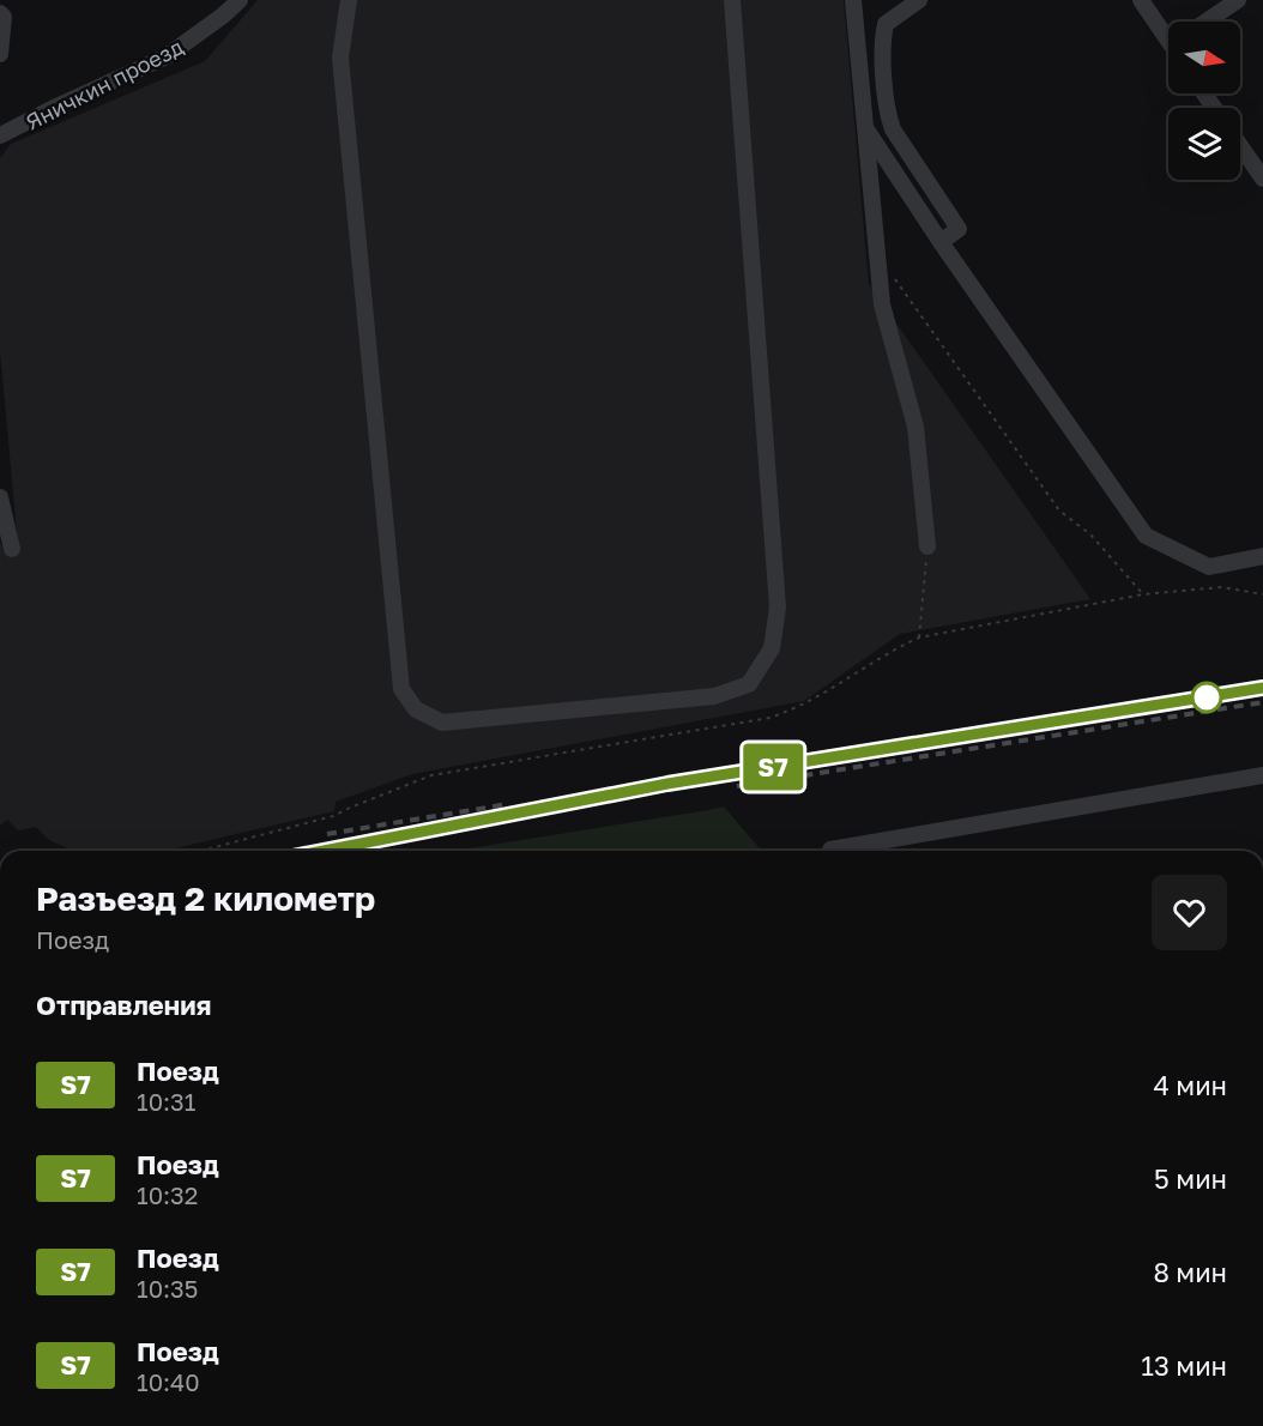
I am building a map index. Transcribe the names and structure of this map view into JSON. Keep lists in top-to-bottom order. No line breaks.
{"streets":{"street":["Яничкин проезд"]},"north":"right","page":{"on_map":"S7","heading":[["Разъезд 2 километр","Поезд"],"Отправления"],"list":[{"mark":"S7","name":"Поезд","note":"10:31","value":"4 мин"},{"mark":"S7","name":"Поезд","note":"10:32","value":"5 мин"},{"mark":"S7","name":"Поезд","note":"10:35","value":"8 мин"},{"mark":"S7","name":"Поезд","note":"10:40","value":"13 мин"}]}}
